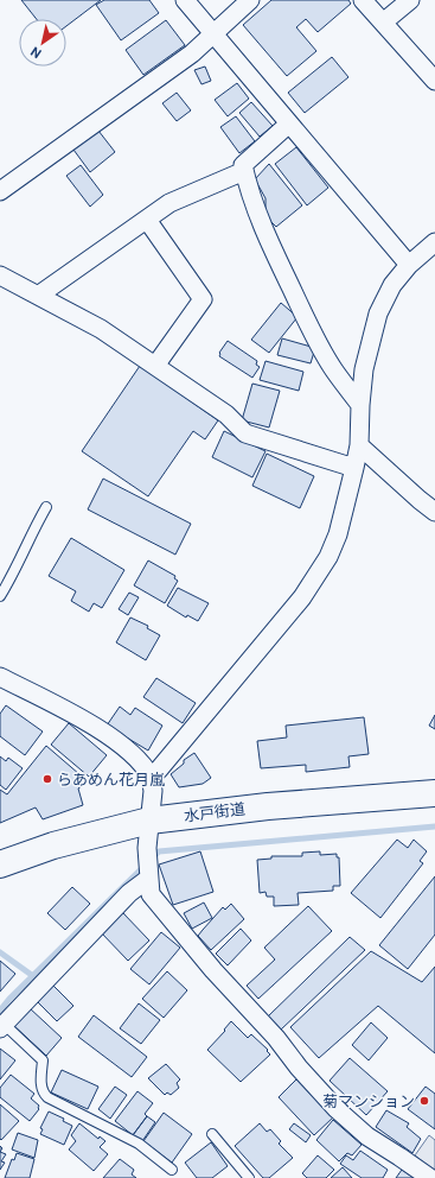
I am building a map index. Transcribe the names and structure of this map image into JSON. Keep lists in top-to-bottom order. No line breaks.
{"streets":{"highway":["水戸街道"]},"places":["らあめん花月嵐","菊マンション"],"north":"bottom left"}
